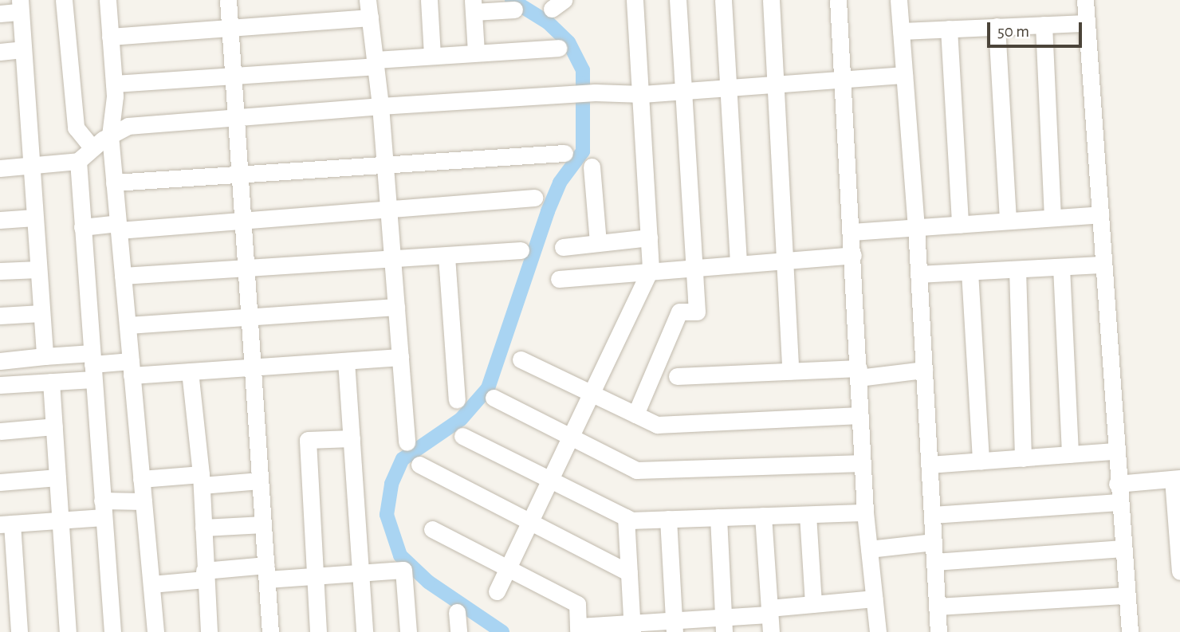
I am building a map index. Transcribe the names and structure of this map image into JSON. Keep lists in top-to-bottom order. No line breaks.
{"scale_bar":"50 m"}
